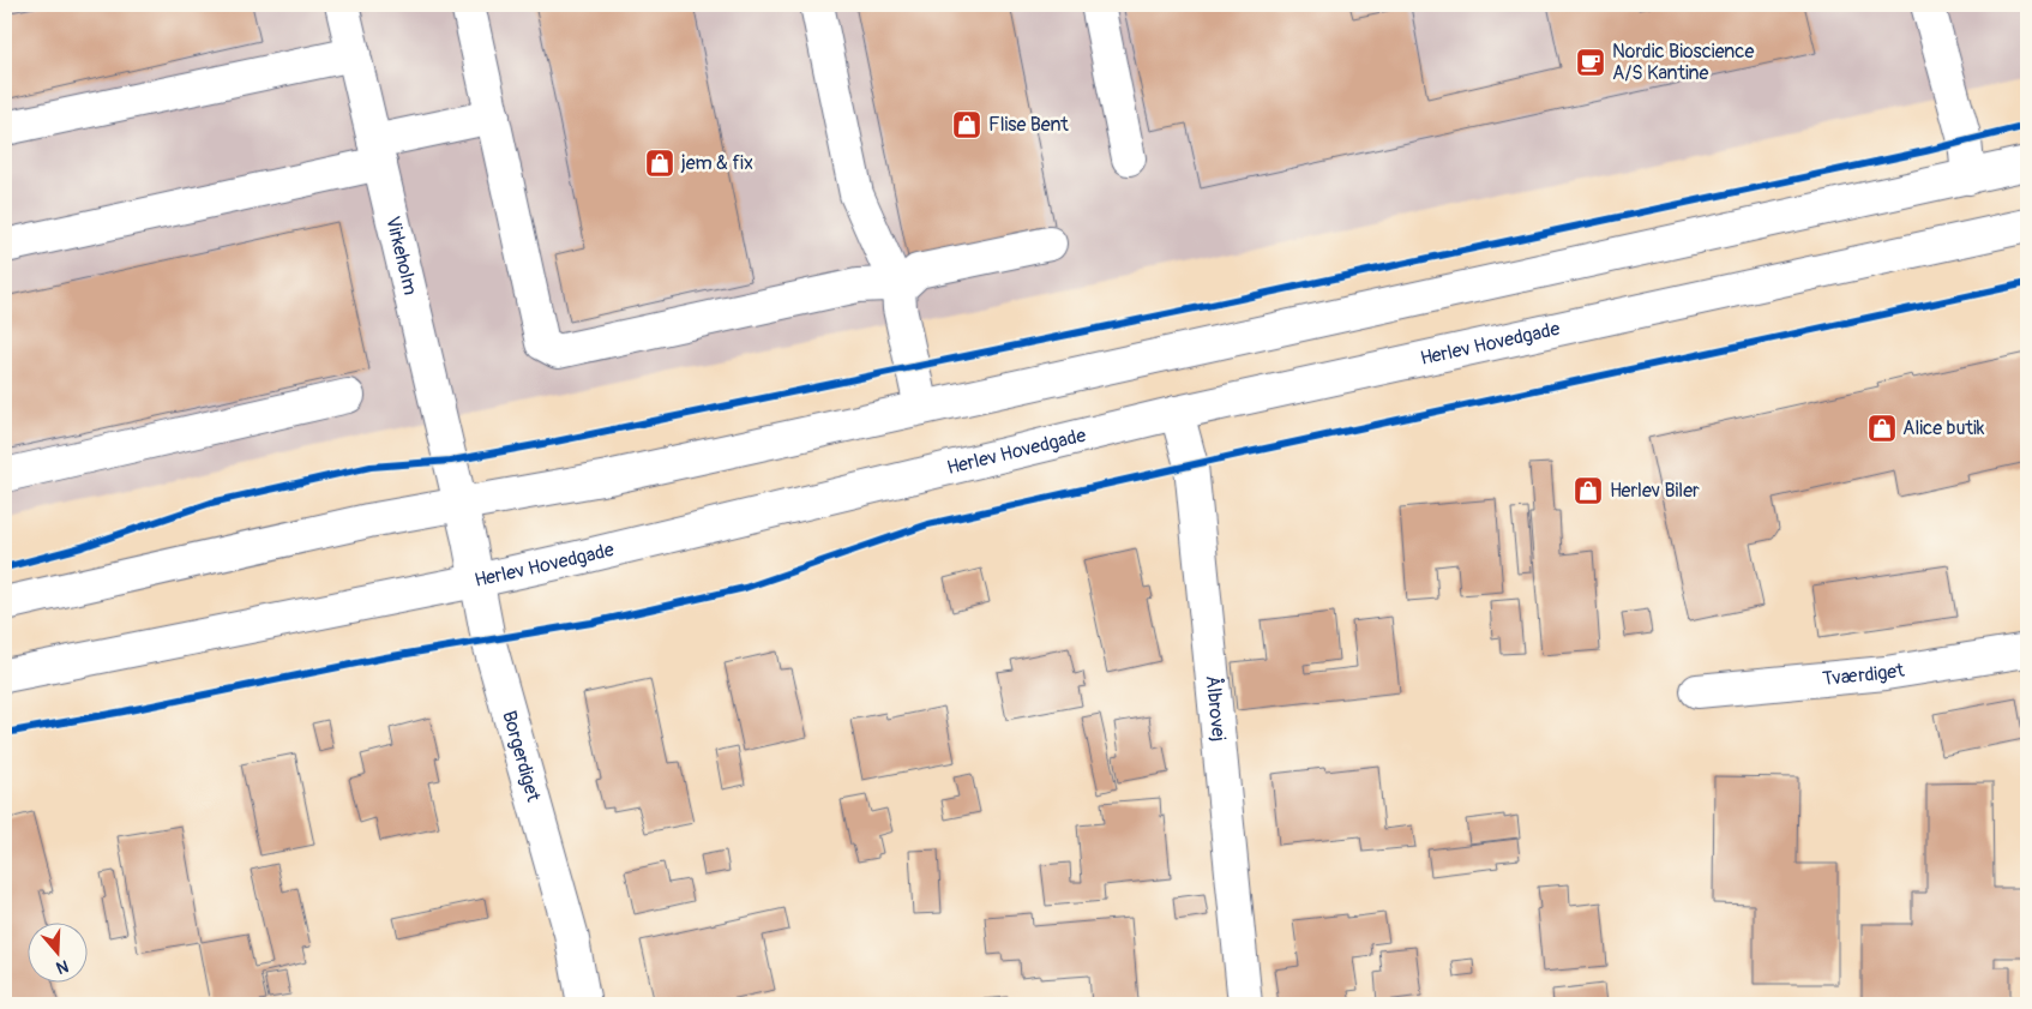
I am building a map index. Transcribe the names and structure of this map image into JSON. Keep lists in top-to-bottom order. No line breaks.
{"streets":{"main road":["Virkeholm","Herlev Hovedgade","Tværdiget","Ålbrovej","Borgerdiget"]},"crossings":[["Virkeholm","Borgerdiget"],["Herlev Hovedgade","Ålbrovej"],["Herlev Hovedgade","Borgerdiget"]],"places":{"cafe":["Nordic Bioscience A/S Kantine"],"shop":["Flise Bent","jem & fix","Alice butik","Herlev Biler"]},"north":"bottom"}
